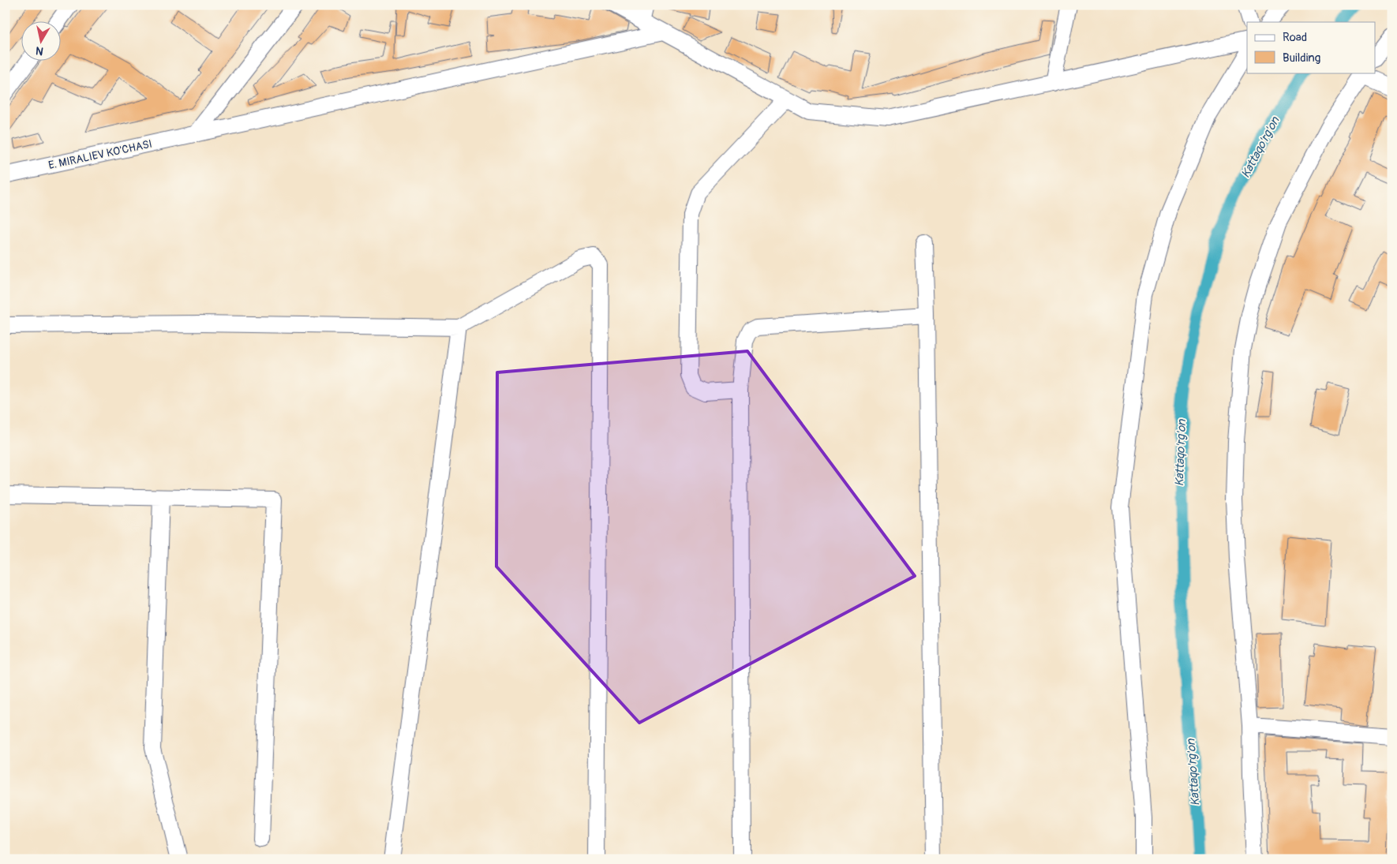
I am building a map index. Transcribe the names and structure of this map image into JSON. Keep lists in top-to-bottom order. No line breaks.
{"streets":{"street":["E. MIRALIEV KO'CHASI"]},"water":["Kattaqo'rg'on"],"legend":["Road","Building"],"north":"bottom"}
